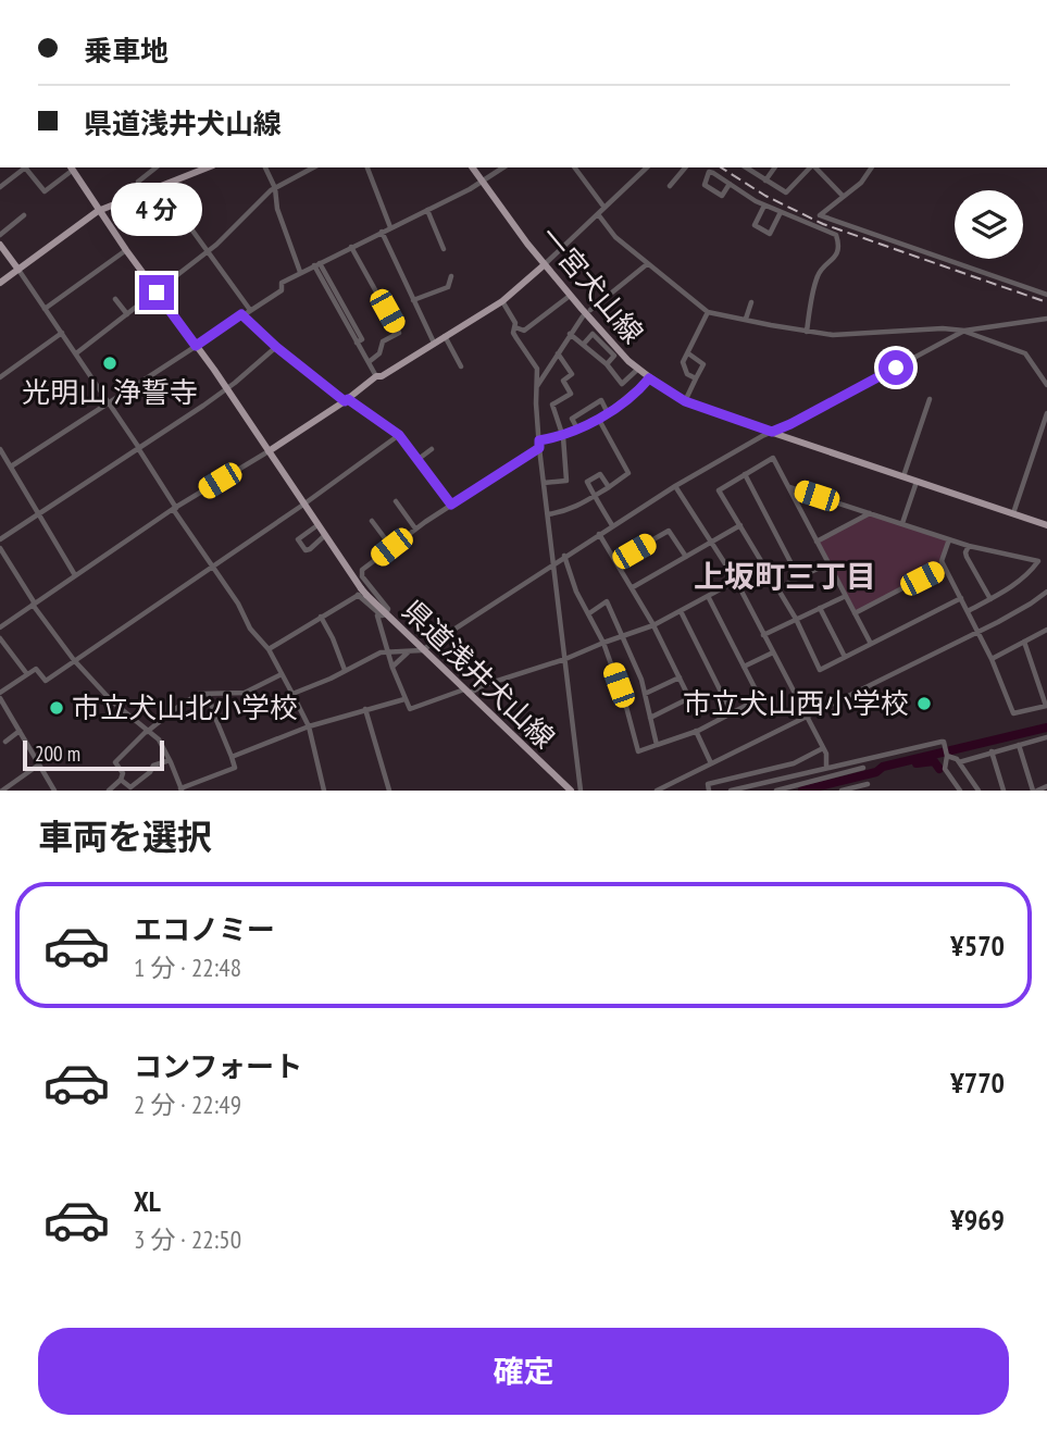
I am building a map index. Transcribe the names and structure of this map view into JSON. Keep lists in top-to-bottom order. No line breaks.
{"streets":{"main road":["一宮犬山線","県道浅井犬山線"]},"districts":["上坂町三丁目"],"places":["光明山 浄誓寺","市立犬山西小学校","市立犬山北小学校"],"scale_bar":"200 m","page":{"banner":["乗車地","県道浅井犬山線"],"bubble":"4 分","scale":"200 m","heading":"車両を選択","list":[{"name":"エコノミー","note":"1 分 · 22:48","value":"¥570"},{"name":"コンフォート","note":"2 分 · 22:49","value":"¥770"},{"name":"XL","note":"3 分 · 22:50","value":"¥969"}],"buttons":"確定"}}
